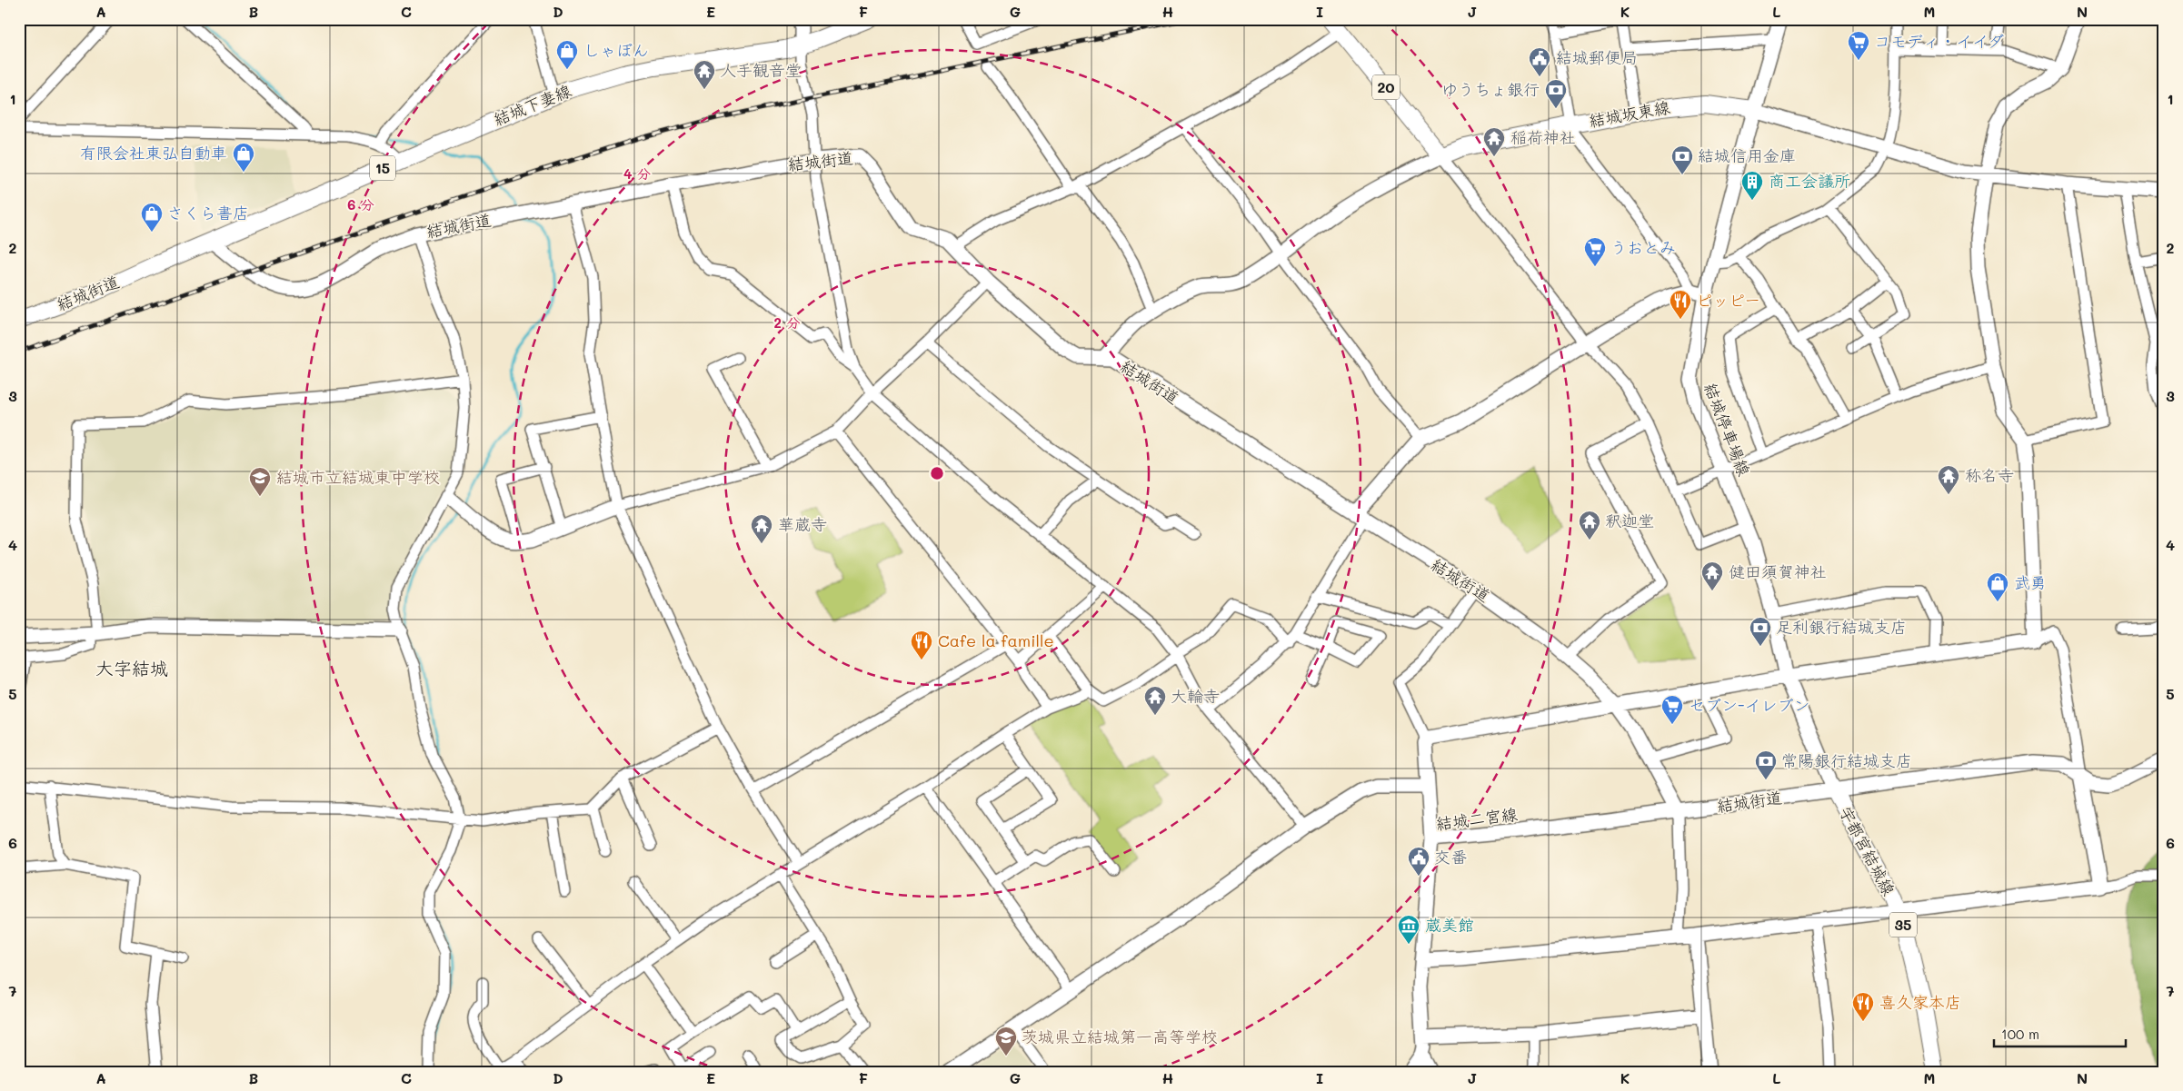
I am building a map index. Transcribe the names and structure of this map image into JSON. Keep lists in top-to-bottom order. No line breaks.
{"streets":{"main road":["20","結城下妻線","結城坂東線","結城街道","15","宇都宮結城線","35"],"street":["結城停車場線","結城二宮線"]},"crossings":[["20","結城坂東線"],["結城下妻線","結城街道"],["結城坂東線","結城停車場線"],["結城街道","結城停車場線"],["結城街道","結城二宮線"],["結城街道","宇都宮結城線"],["結城停車場線","宇都宮結城線"]],"districts":["大字結城"],"places":{"supermarket":["コモディ・イイダ","うおとみ","セブン-イレブン"],"shop":["しゃぼん","有限会社東弘自動車","さくら書店","武勇"],"public building":["結城郵便局","交番"],"temple":["人手観音堂","稲荷神社","称名寺","釈迦堂","華蔵寺","健田須賀神社","大輪寺"],"bank":["ゆうちょ銀行","結城信用金庫","足利銀行結城支店","常陽銀行結城支店"],"building":["商工会議所"],"restaurant":["ピッピー","Cafe la famille","喜久家本店"],"school or university":["結城市立結城東中学校","茨城県立結城第一高等学校"],"museum":["蔵美館"]},"scale_bar":"100 m","grid":{"columns":["A","B","C","D","E","F","G","H","I","J","K","L","M","N"],"rows":["1","2","3","4","5","6","7"]},"rings":["4 分","6 分","2 分"]}
